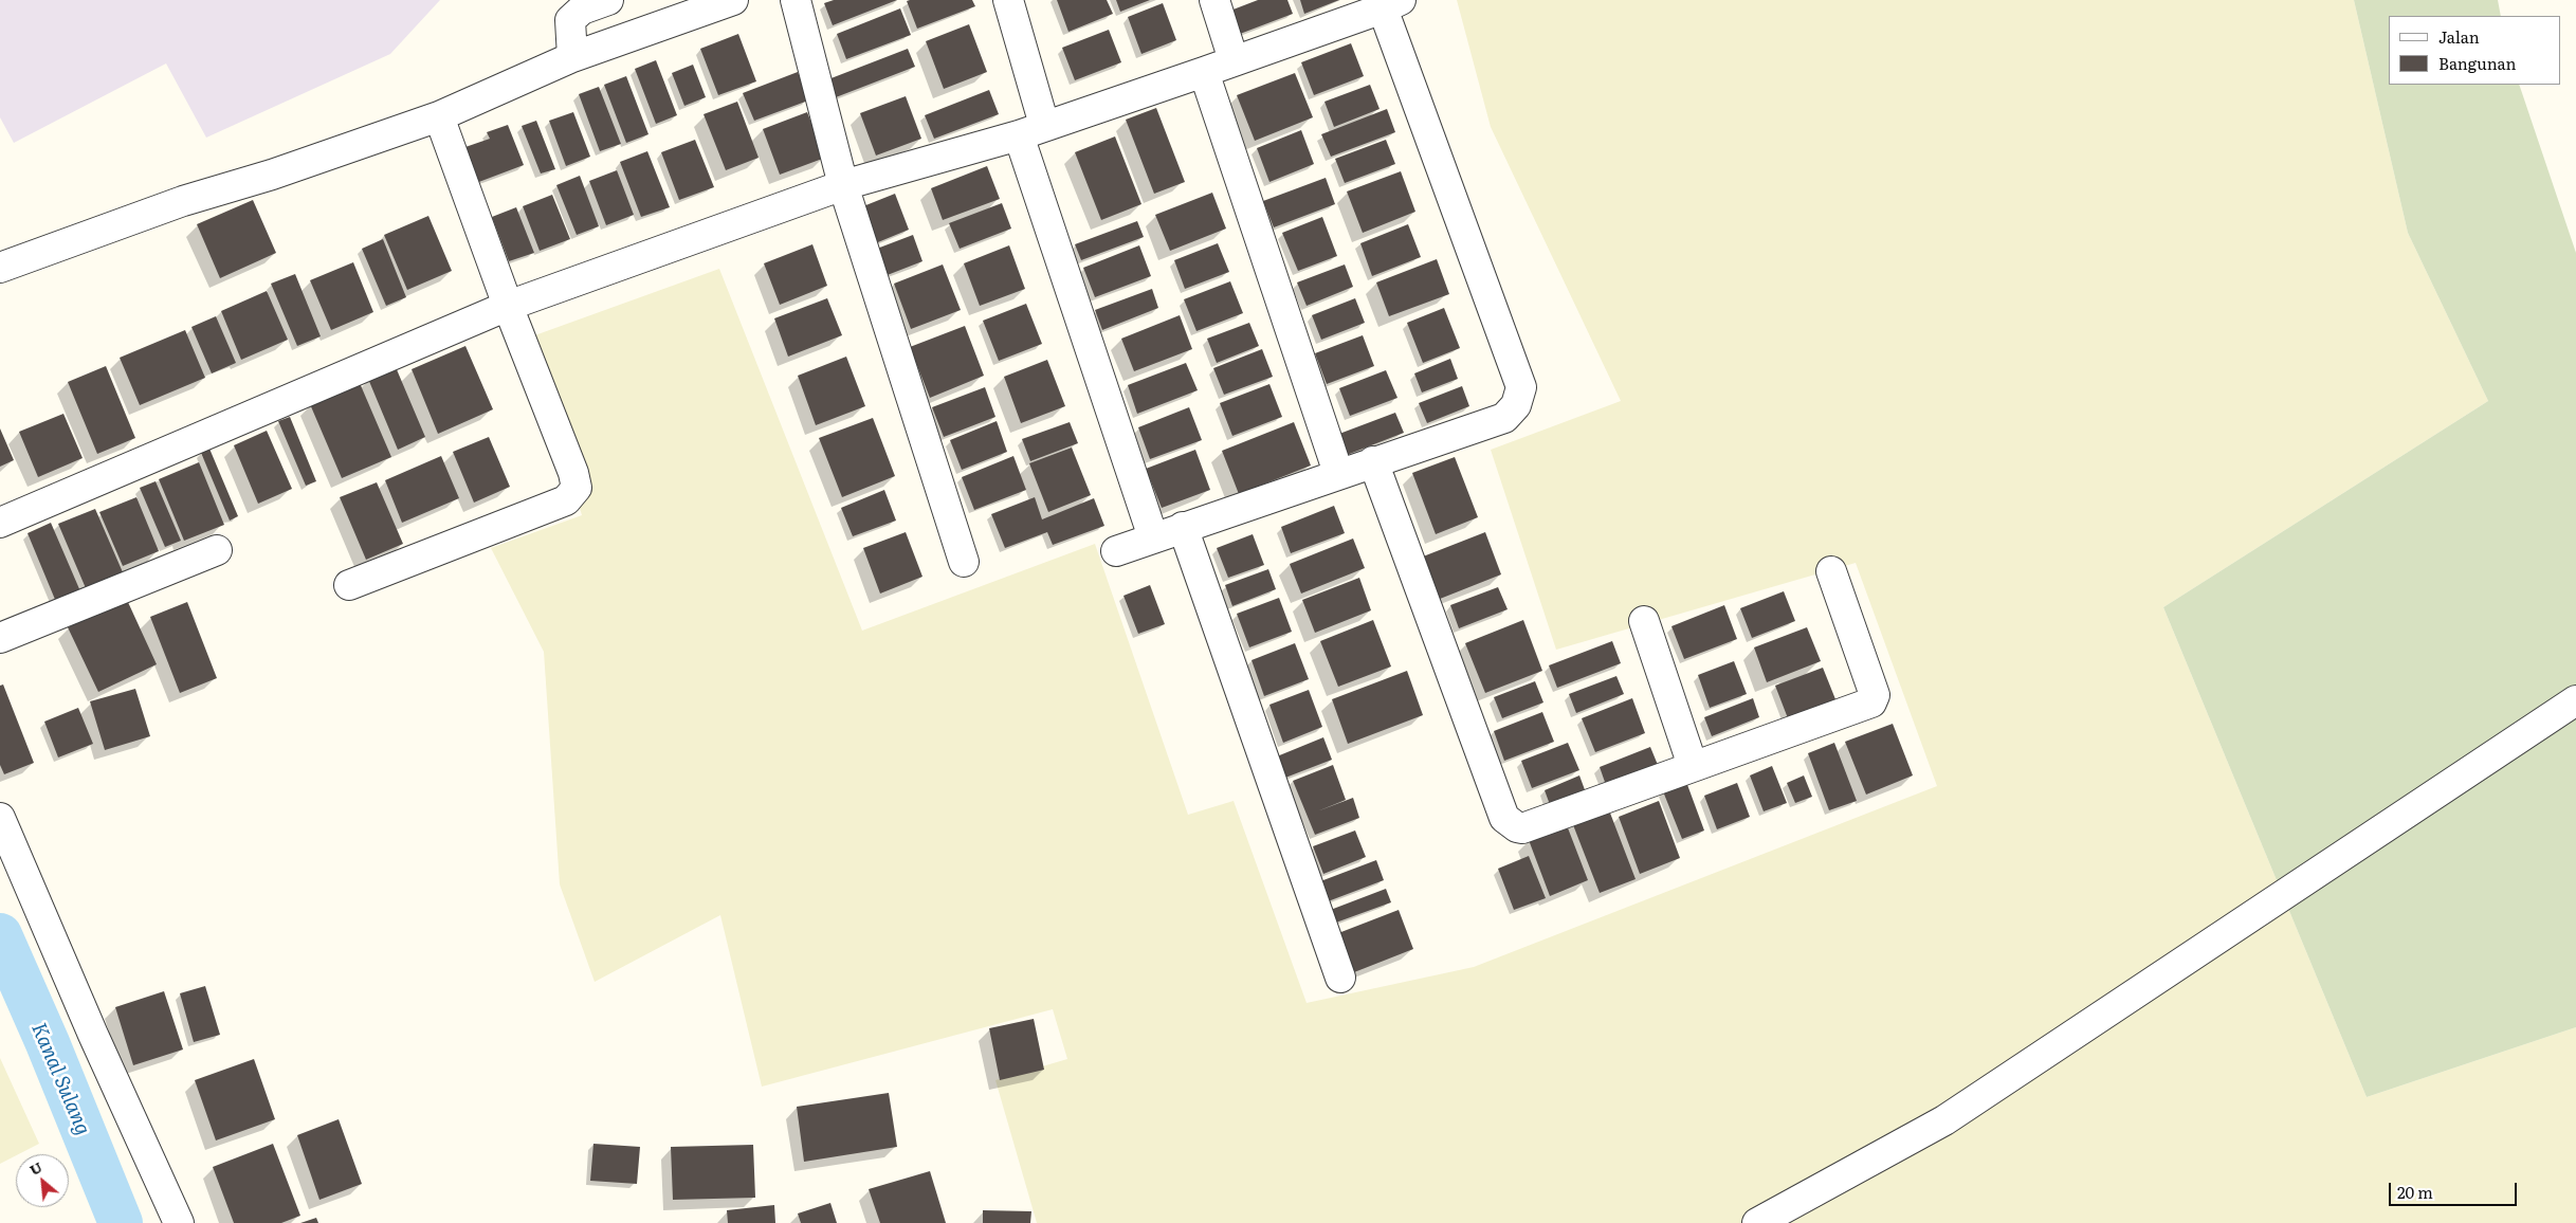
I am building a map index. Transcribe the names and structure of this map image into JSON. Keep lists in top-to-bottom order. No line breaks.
{"water":["Kanal Sulang"],"legend":["Jalan","Bangunan"],"scale_bar":"20 m","north":"top left"}
